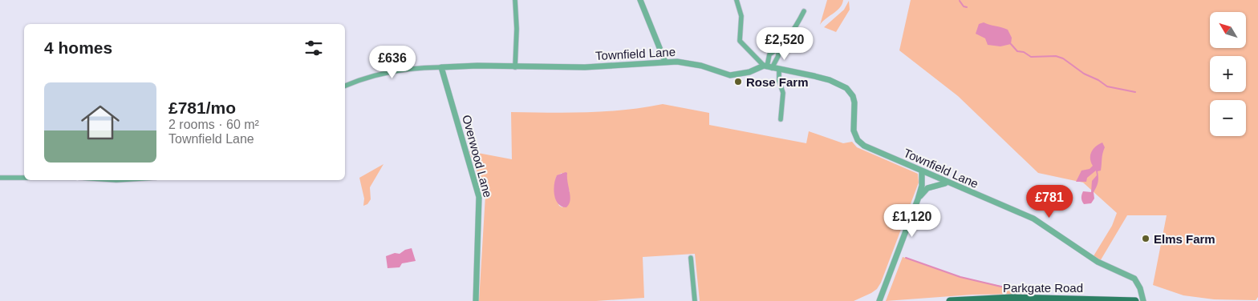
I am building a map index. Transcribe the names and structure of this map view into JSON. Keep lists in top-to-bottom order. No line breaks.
{"streets":{"main road":["Parkgate Road"],"street":["Townfield Lane","Overwood Lane"]},"crossings":[["Townfield Lane","Overwood Lane"]],"places":["Rose Farm","Elms Farm"],"north":"top left","page":{"map_buttons":["+","−"],"heading":"4 homes","price":["£2,520","£636","£781","£1,120"],"list":[{"name":"£781/mo","note":"2 rooms · 60 m² · Townfield Lane"}]}}
